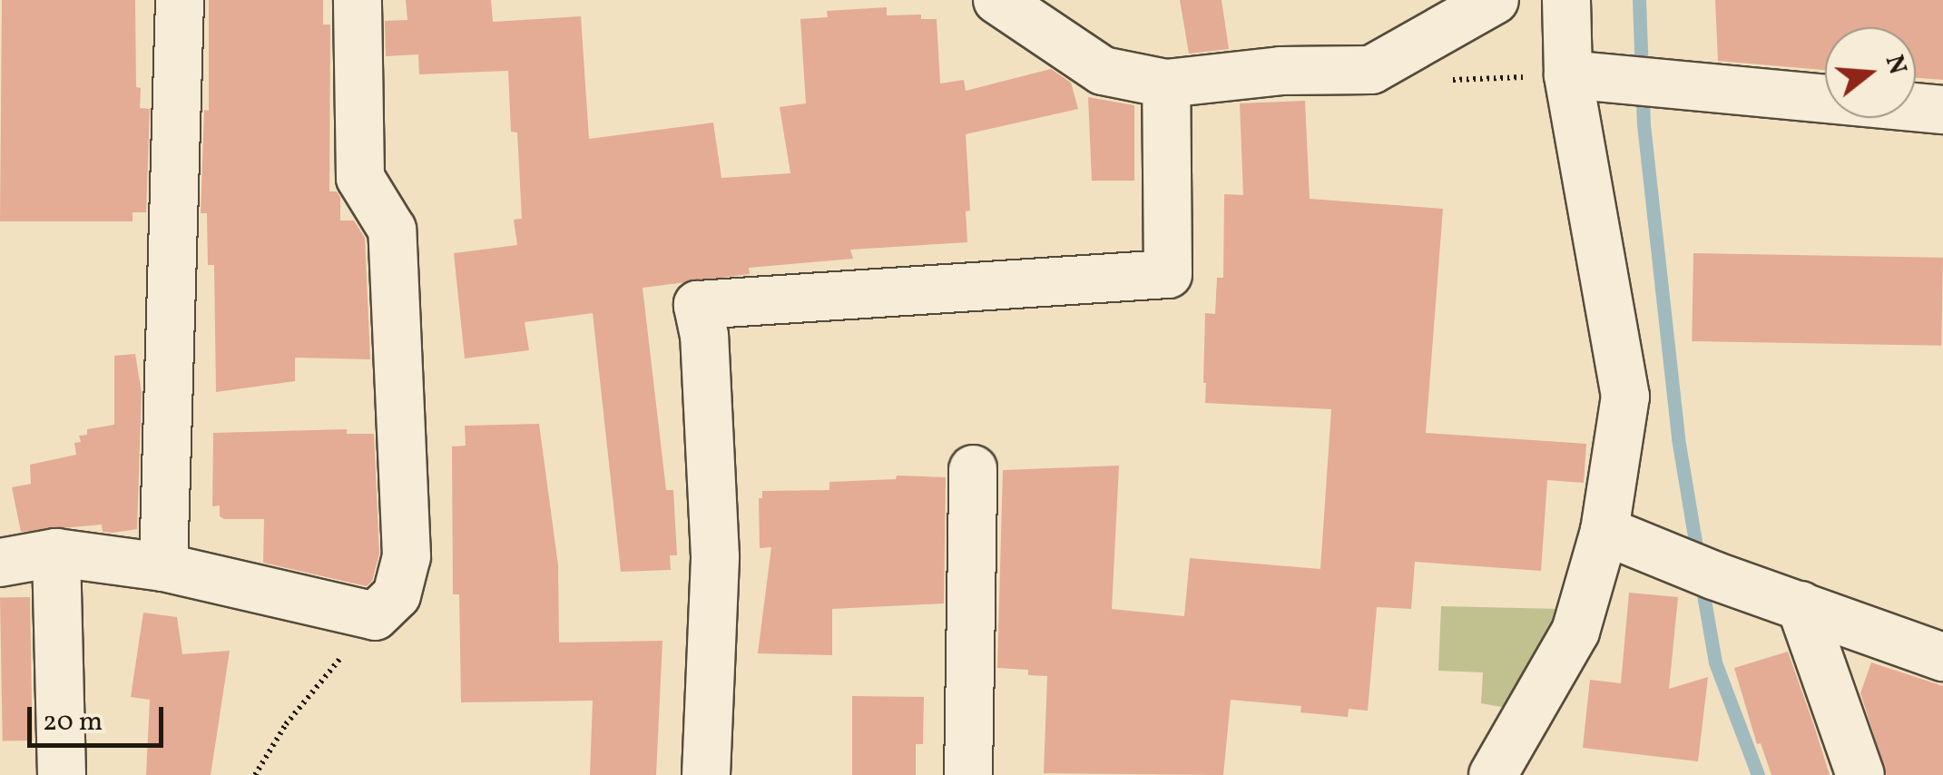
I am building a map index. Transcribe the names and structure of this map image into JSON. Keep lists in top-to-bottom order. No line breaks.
{"scale_bar":"20 m","north":"right"}
